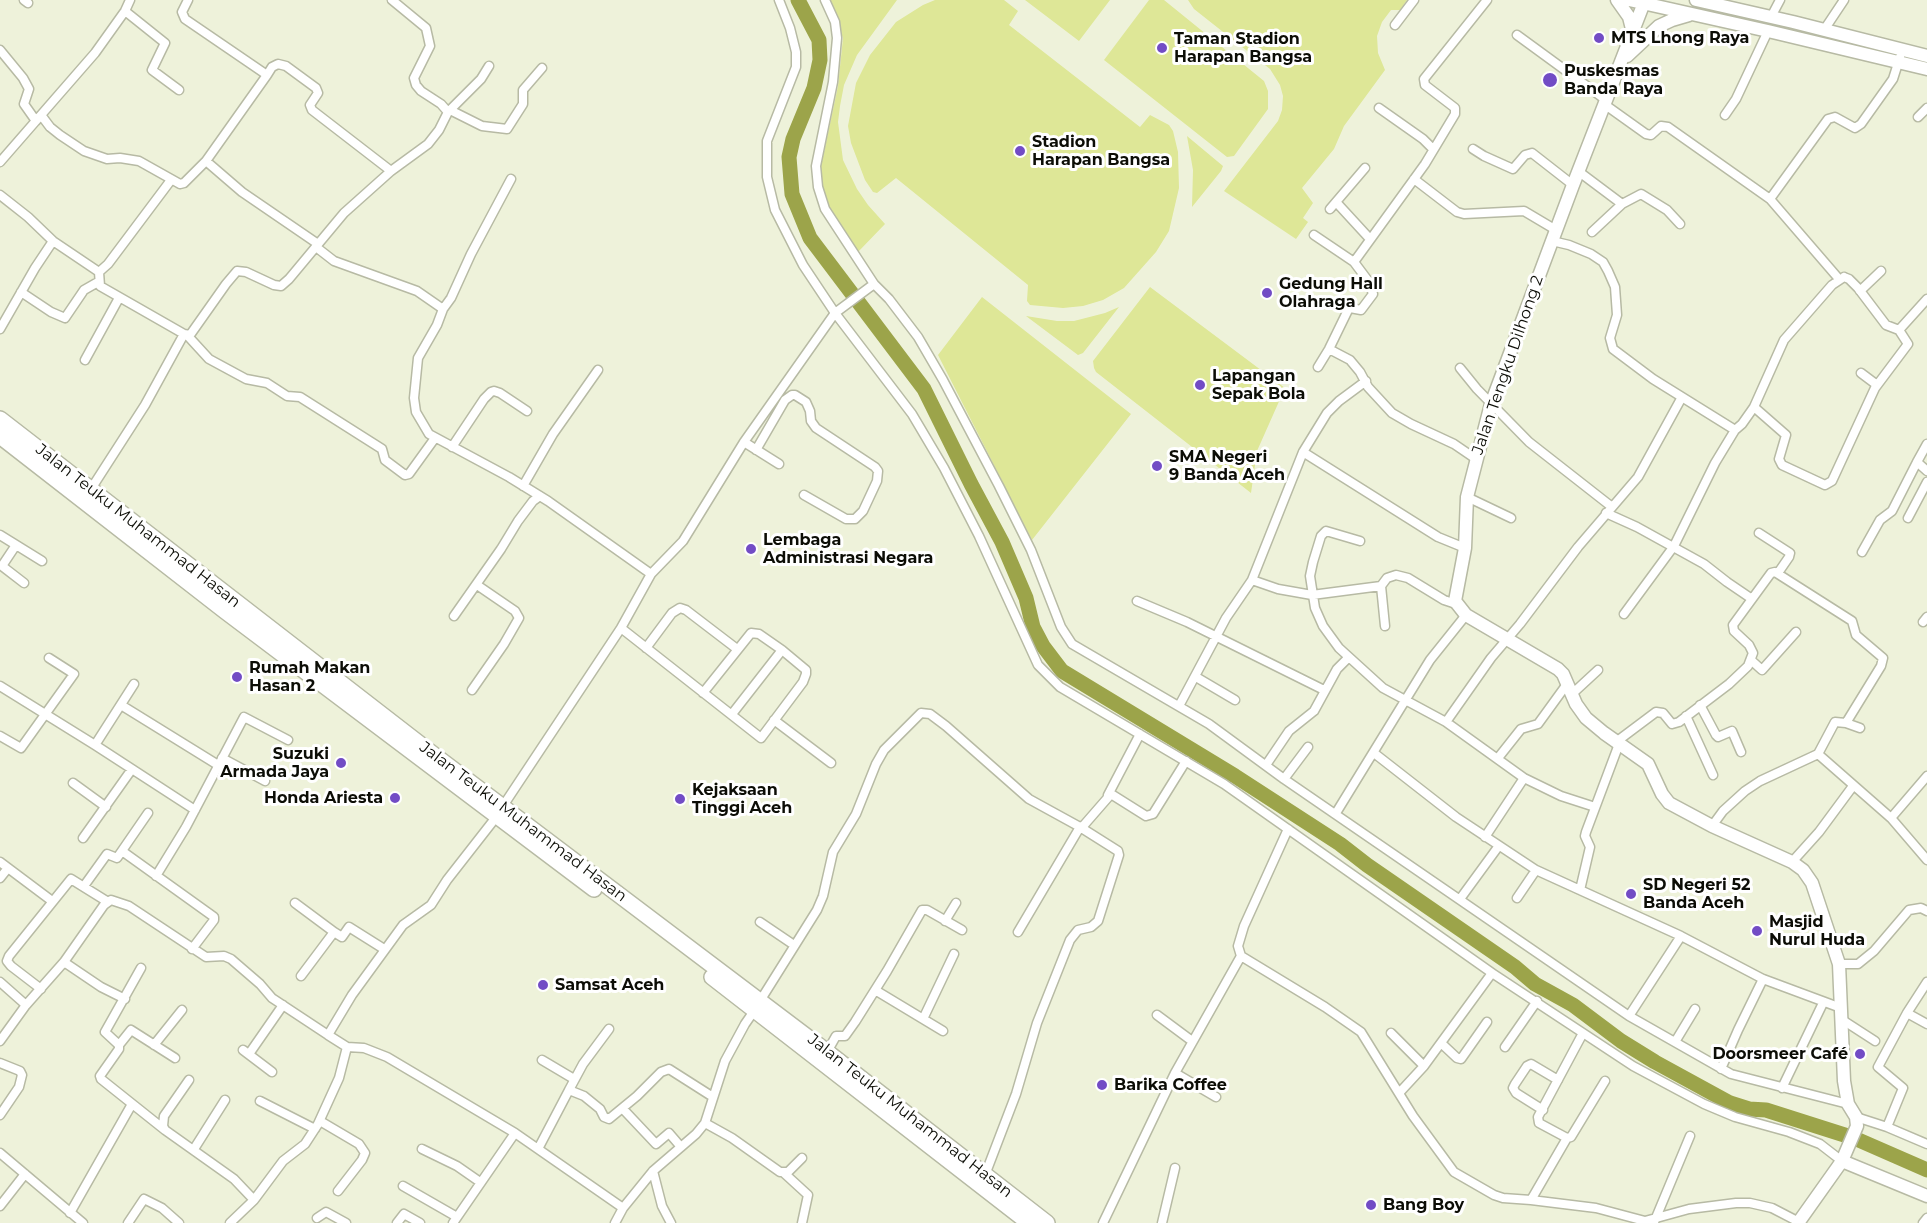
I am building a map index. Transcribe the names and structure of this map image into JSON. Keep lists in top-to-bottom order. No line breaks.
{"streets":{"highway":["Jalan Teuku Muhammad Hasan"],"street":["Jalan Tengku Dilhong 2"]},"places":["MTS Lhong Raya","Taman Stadion Harapan Bangsa","Puskesmas Banda Raya","Stadion Harapan Bangsa","Gedung Hall Olahraga","Lapangan Sepak Bola","SMA Negeri 9 Banda Aceh","Lembaga Administrasi Negara","Rumah Makan Hasan 2","Suzuki Armada Jaya","Honda Ariesta","Kejaksaan Tinggi Aceh","SD Negeri 52 Banda Aceh","Masjid Nurul Huda","Samsat Aceh","Doorsmeer Café","Barika Coffee","Bang Boy"]}
